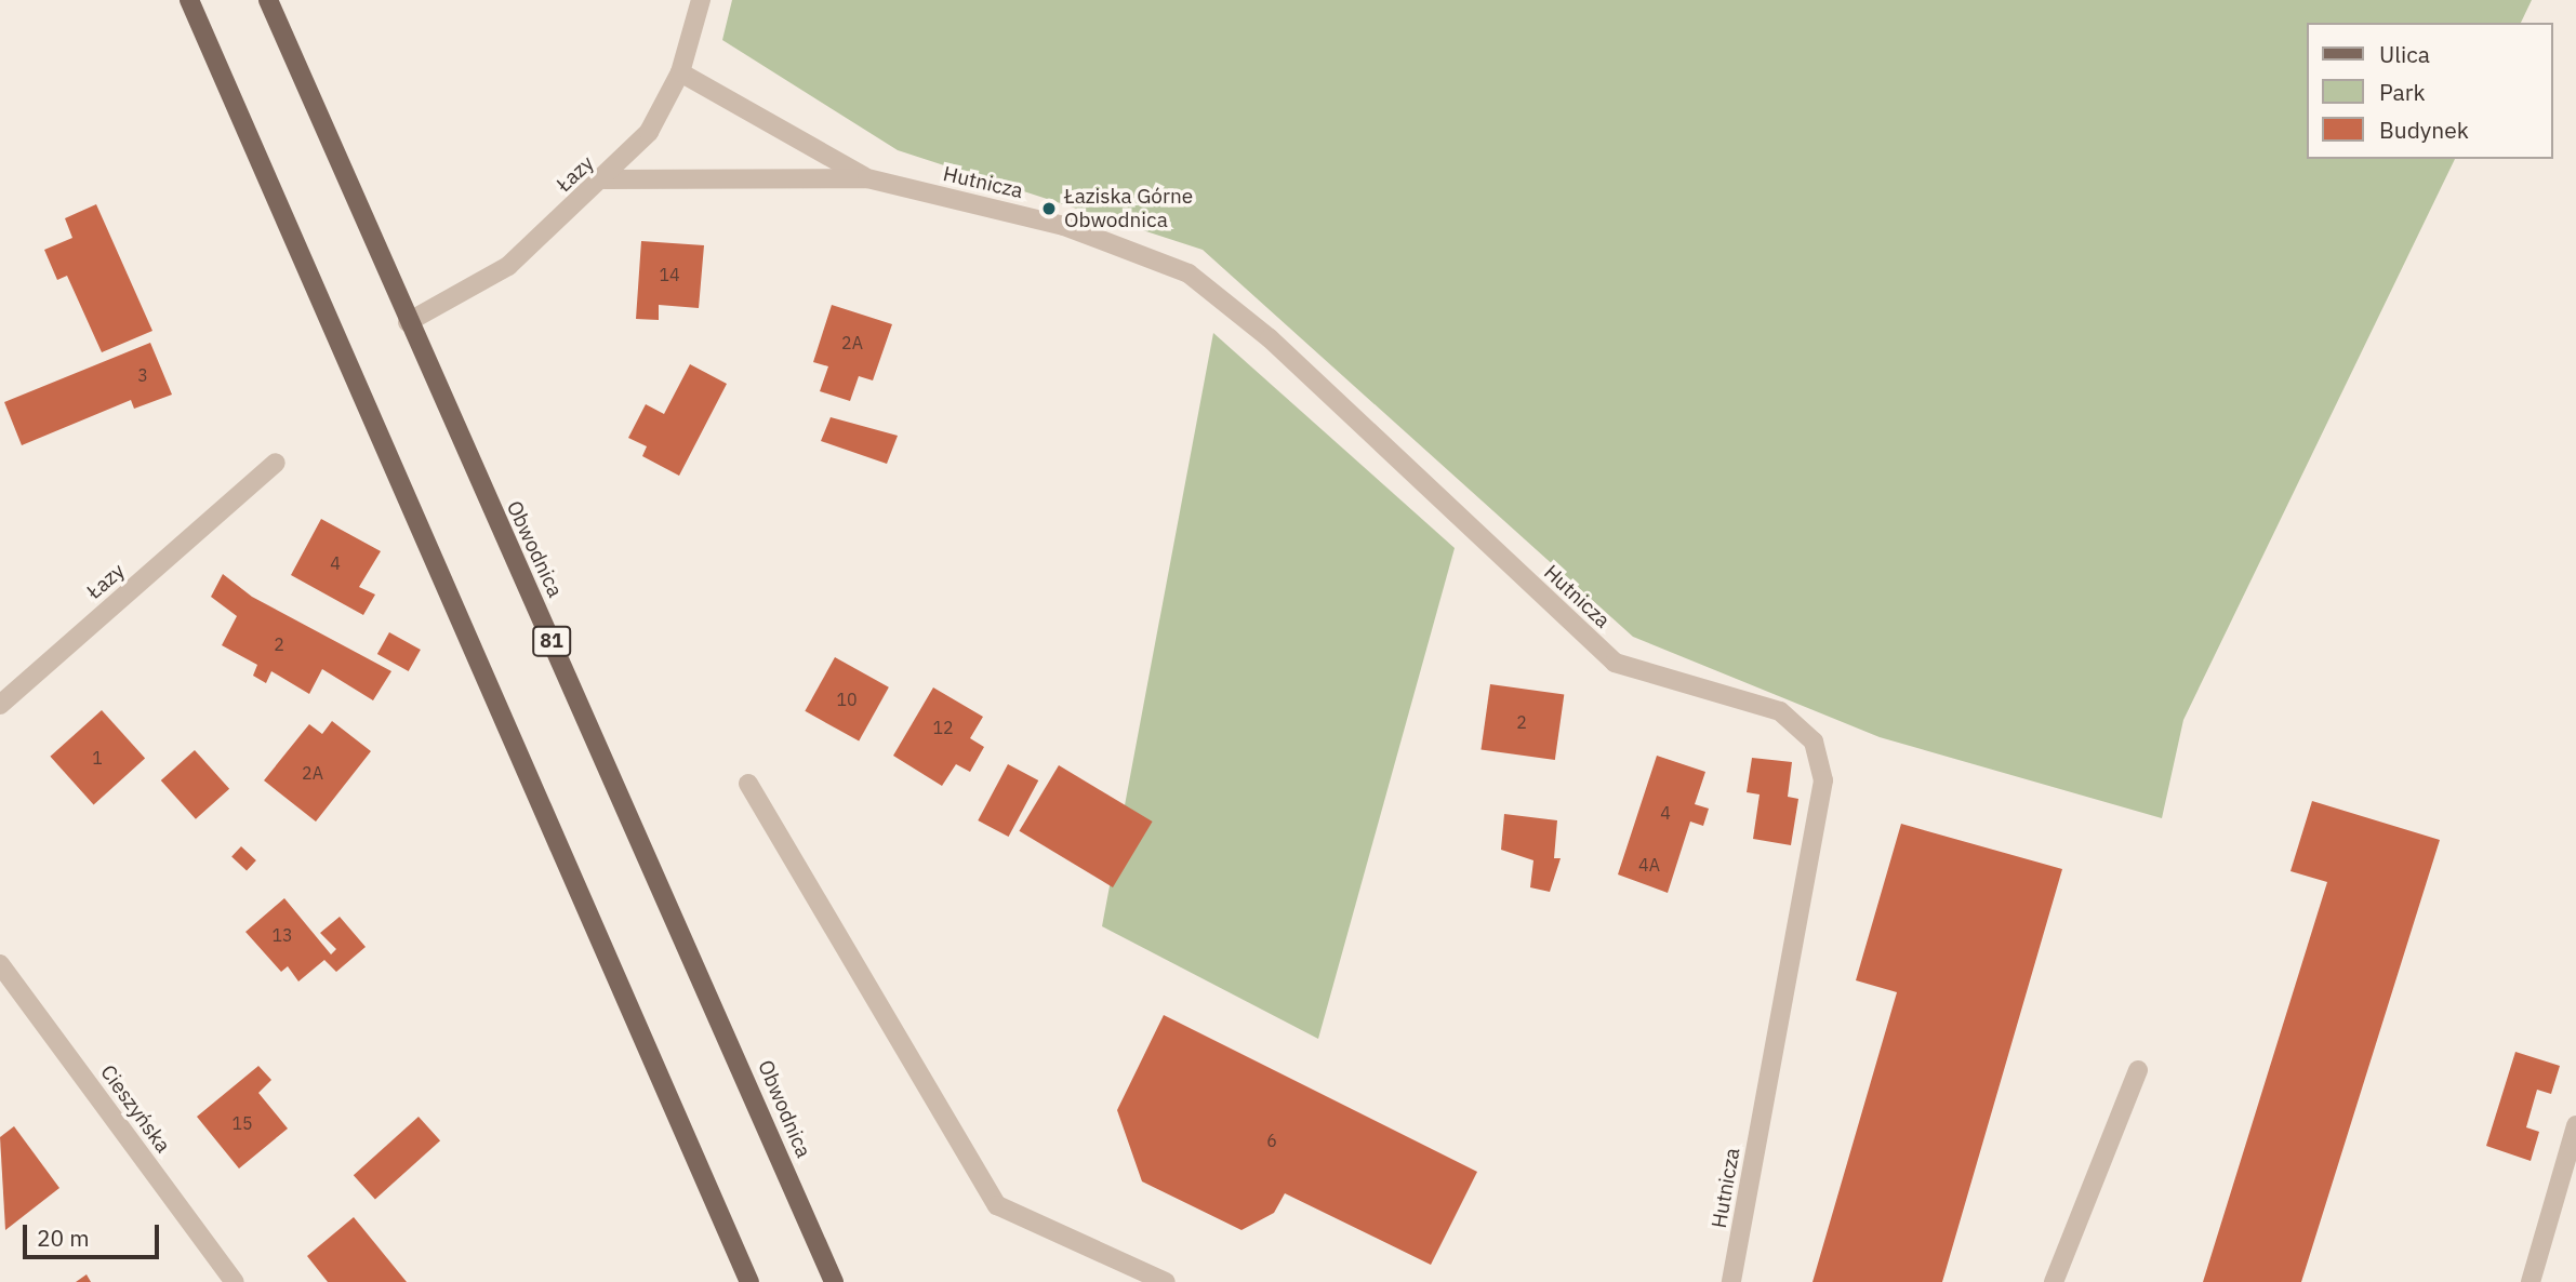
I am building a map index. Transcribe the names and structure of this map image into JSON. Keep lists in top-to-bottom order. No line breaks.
{"streets":{"main road":["Obwodnica","81"],"street":["Łazy","Hutnicza","Cieszyńska"]},"crossings":[["Łazy","Obwodnica"]],"places":["Łaziska Górne Obwodnica"],"house_numbers":["14","2A","3","4","2","10","2","12","1","2A","4","4A","13","15","6"],"legend":["Ulica","Park","Budynek"],"scale_bar":"20 m"}
